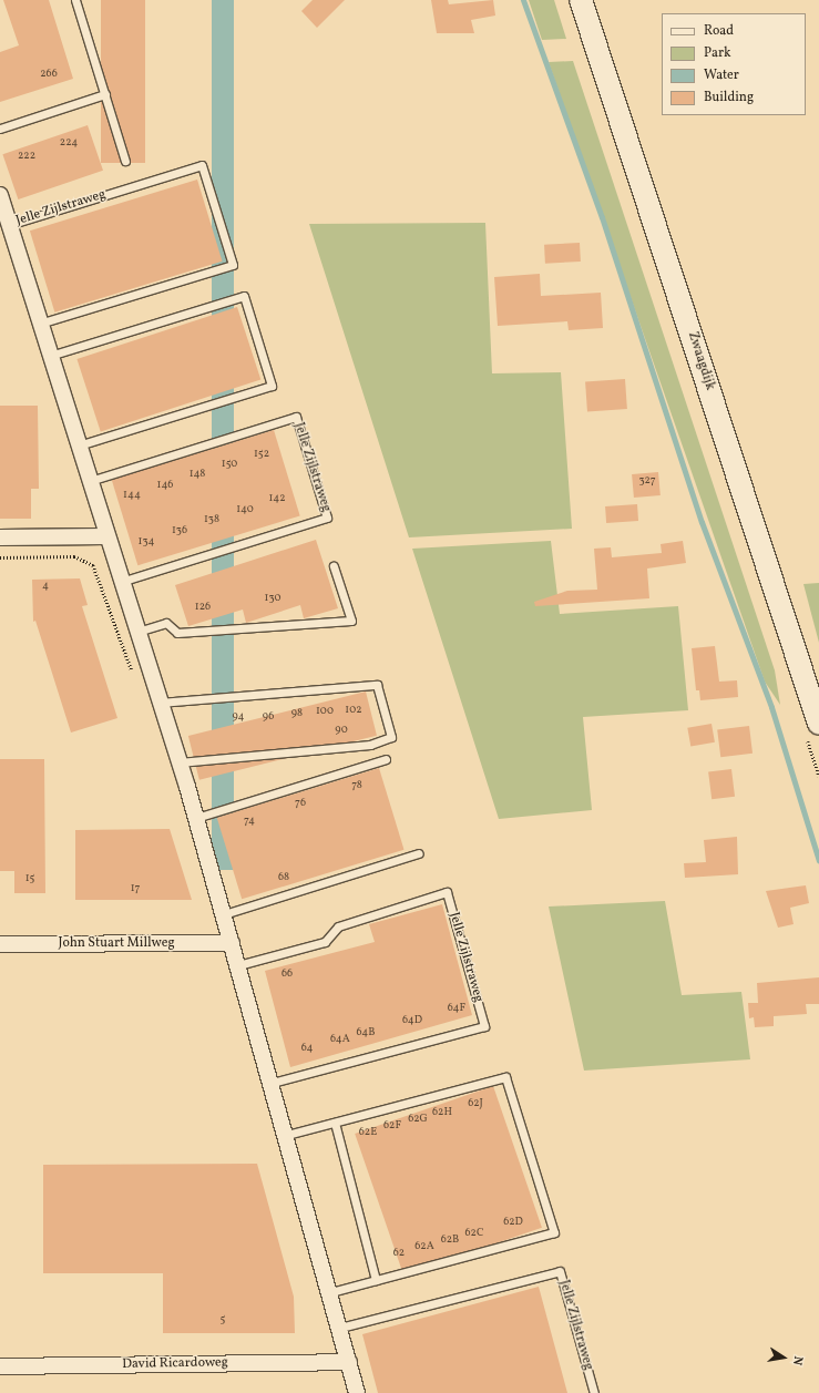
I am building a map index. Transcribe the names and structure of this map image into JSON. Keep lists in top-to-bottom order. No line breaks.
{"streets":{"street":["Jelle Zijlstraweg","Zwaagdijk","John Stuart Millweg","David Ricardoweg"]},"crossings":[["Jelle Zijlstraweg","John Stuart Millweg"],["Jelle Zijlstraweg","David Ricardoweg"]],"house_numbers":["266","224","222","152","150","148","327","146","144","142","140","138","136","134","4","130","126","102","100","98","94","96","90","78","76","74","68","15","17","66","64F","64D","64B","64A","64","62J","62H","62G","62F","62E","62D","62C","62B","62A","62","5"],"legend":["Road","Park","Water","Building"],"north":"right"}
